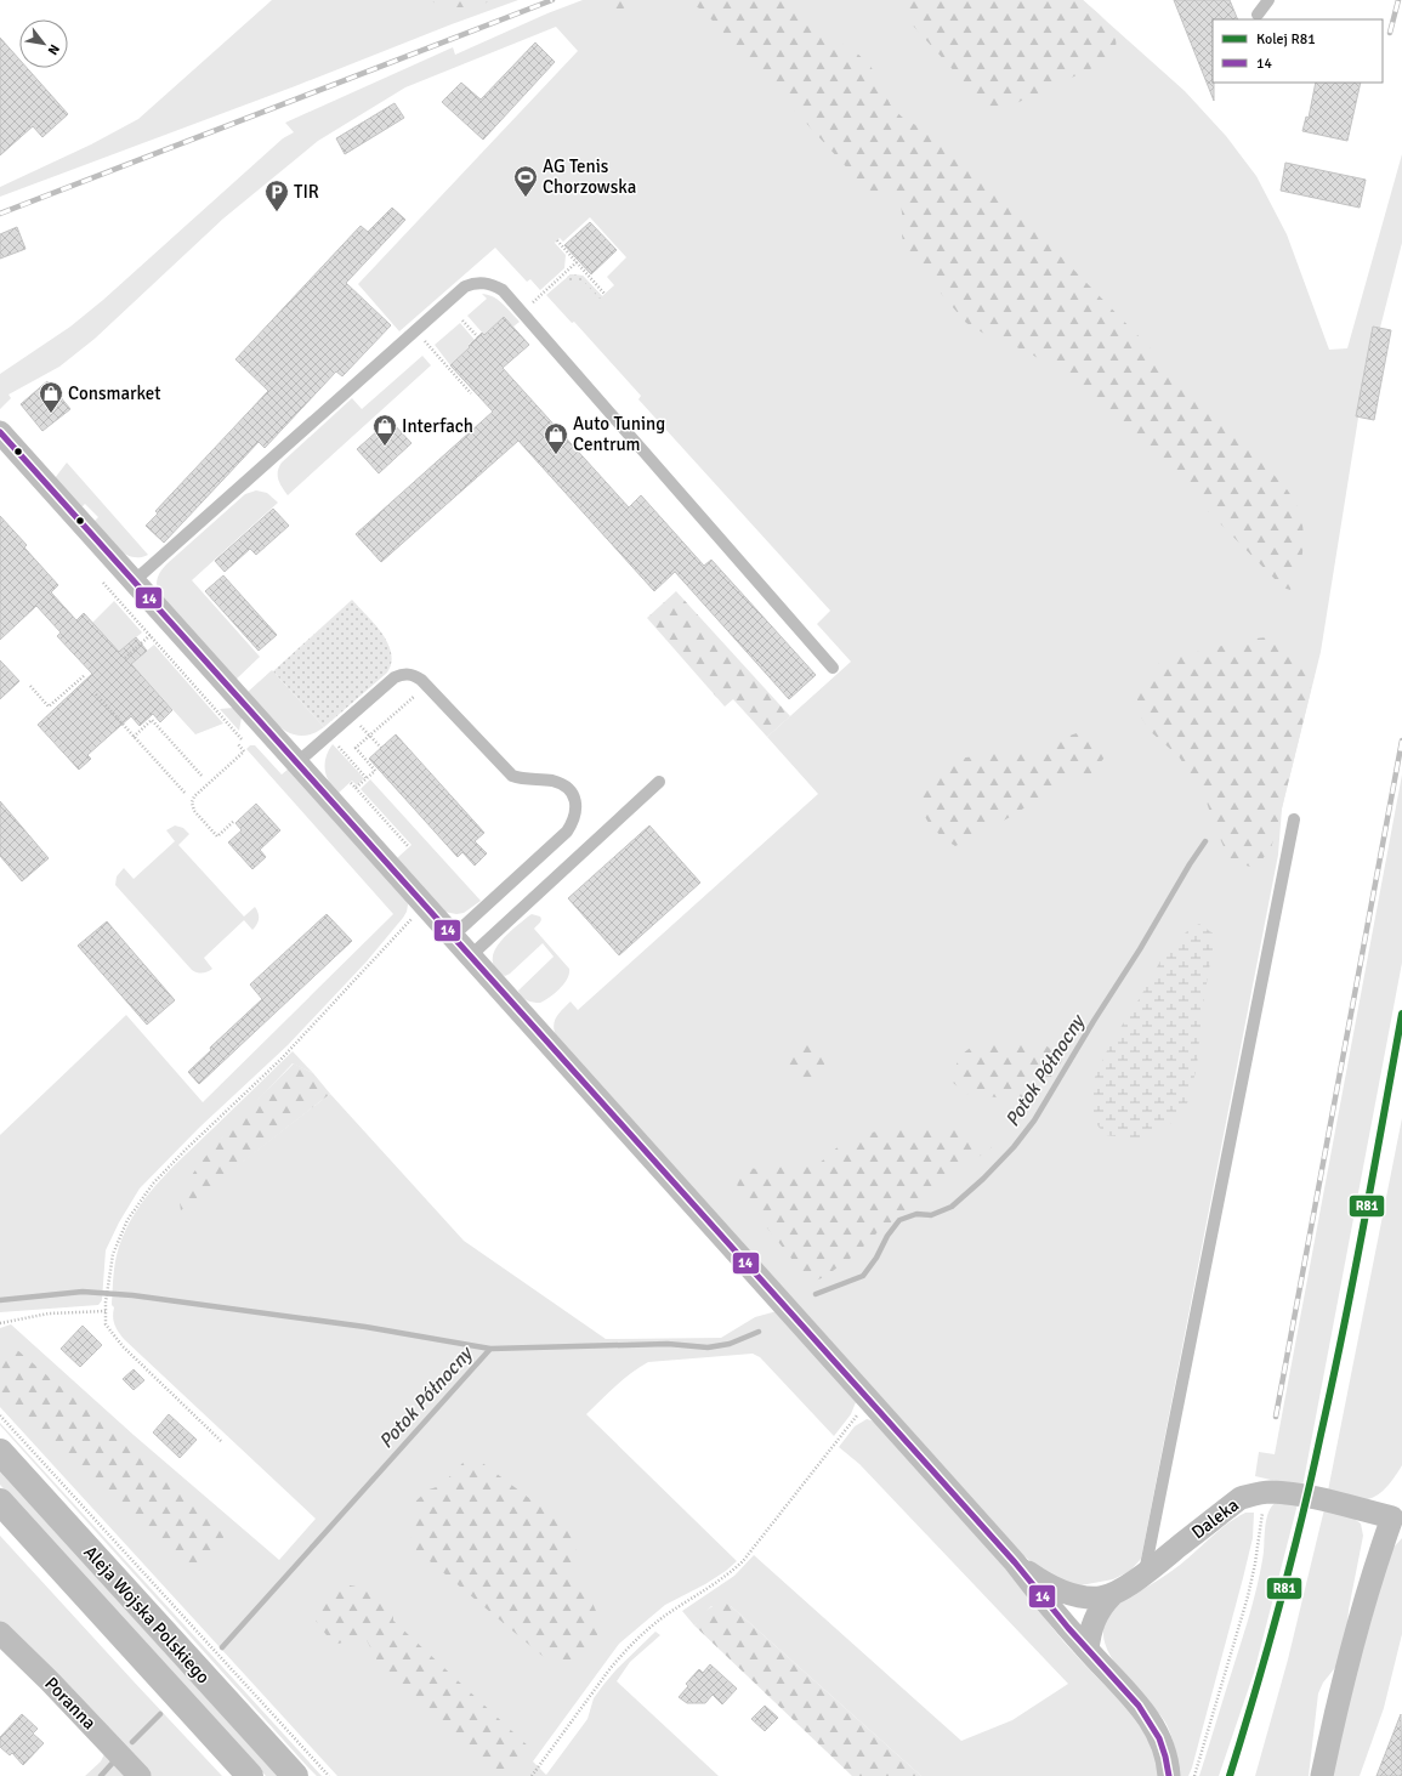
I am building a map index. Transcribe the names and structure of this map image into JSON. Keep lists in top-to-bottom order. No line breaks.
{"streets":{"main road":["Aleja Wojska Polskiego"],"street":["Daleka","Poranna"]},"water":["Potok Północny"],"places":{"sports":["AG Tenis Chorzowska"],"parking":["TIR"],"shop":["Consmarket","Interfach","Auto Tuning Centrum"]},"lines":["transit line 14","rail line R81"],"legend":["Kolej R81","14"],"north":"bottom right"}
